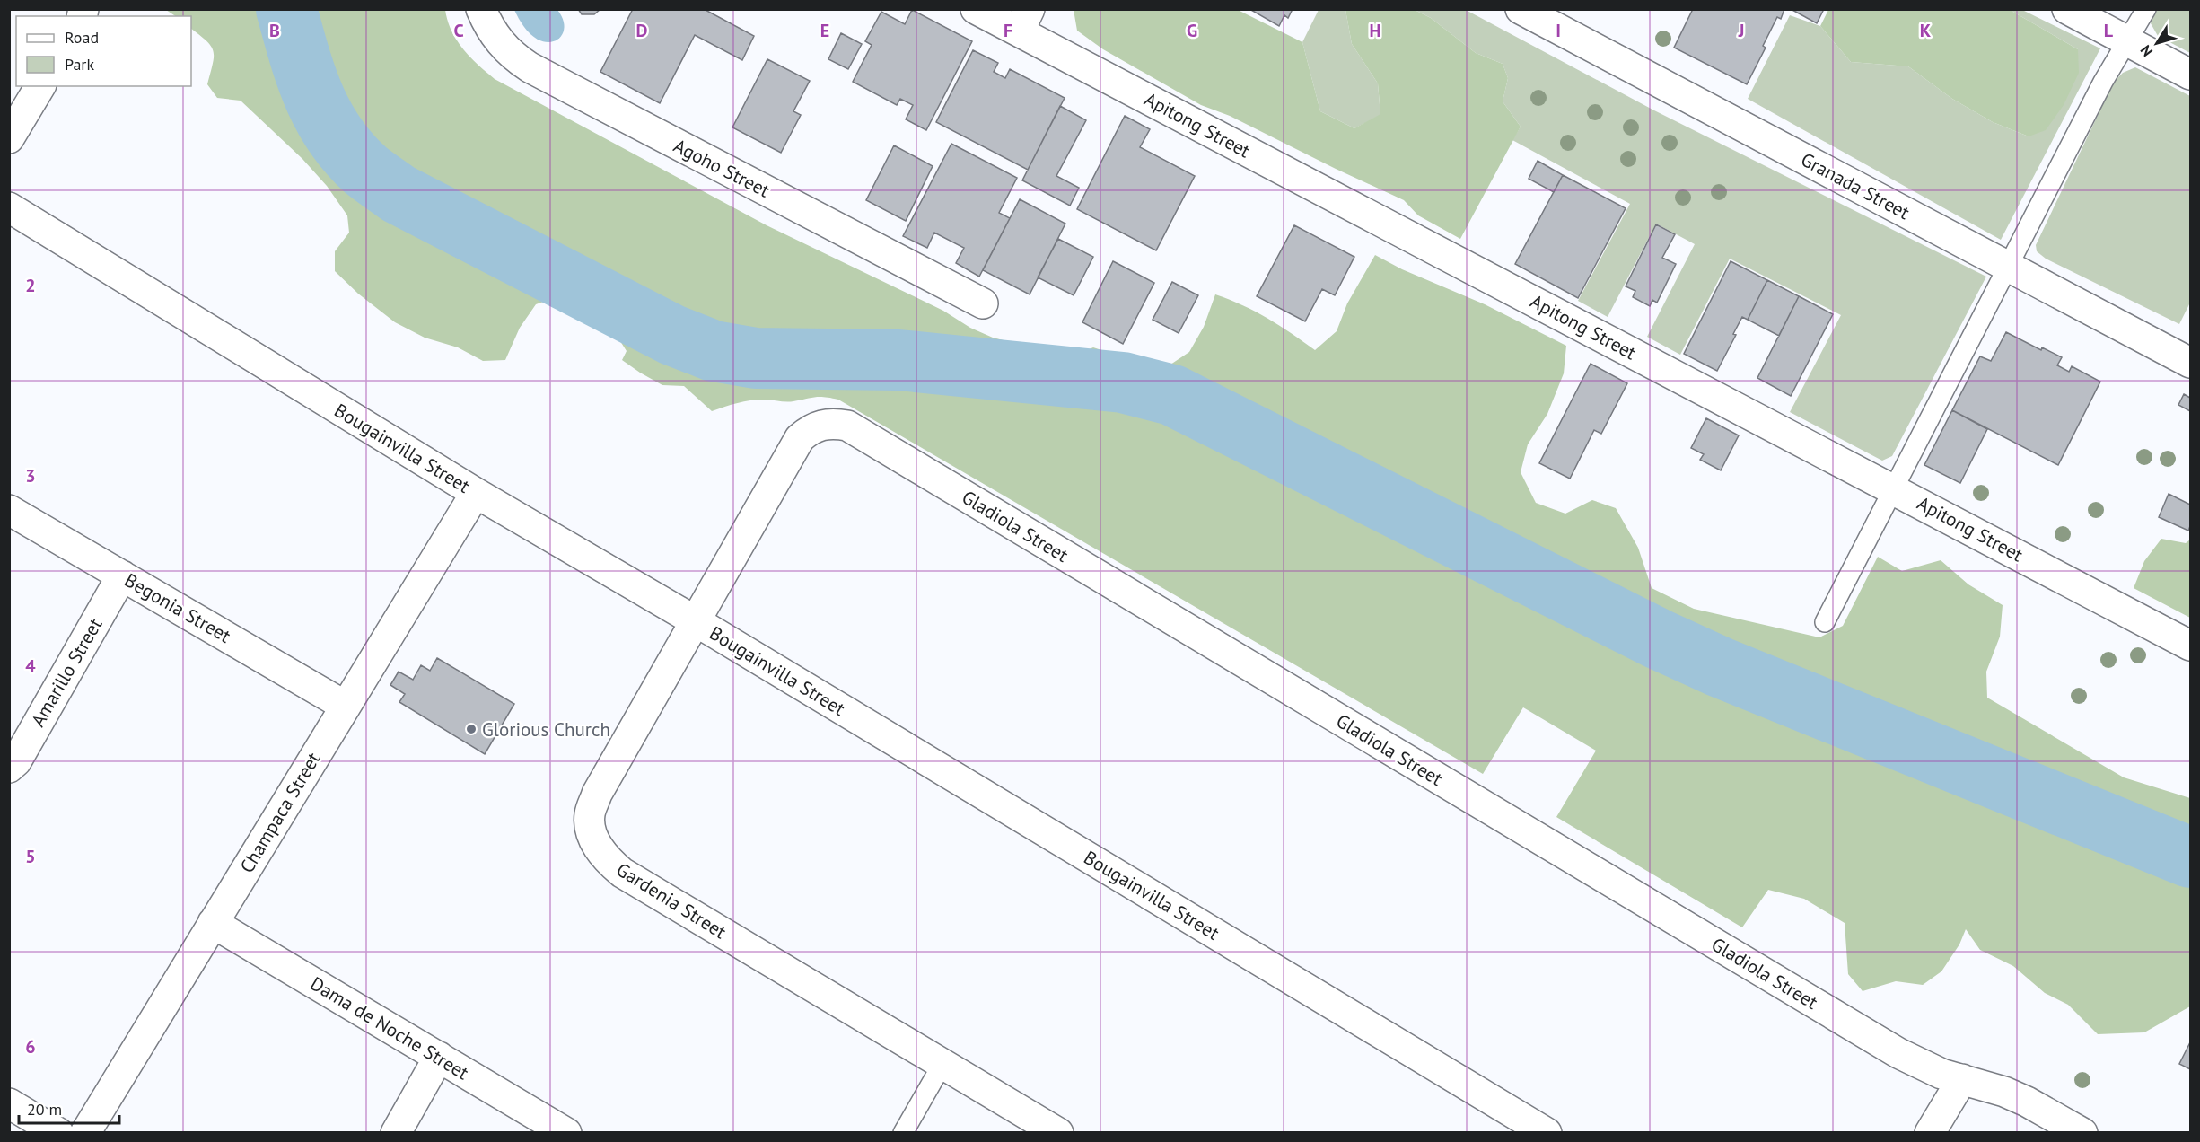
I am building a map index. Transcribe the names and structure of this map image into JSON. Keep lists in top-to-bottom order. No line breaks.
{"streets":{"street":["Apitong Street","Agoho Street","Granada Street","Bougainvilla Street","Gladiola Street","Begonia Street","Amarillo Street","Champaca Street","Gardenia Street","Dama de Noche Street"]},"crossings":[["Bougainvilla Street","Champaca Street"],["Bougainvilla Street","Gardenia Street"],["Gladiola Street","Gardenia Street"],["Begonia Street","Amarillo Street"],["Begonia Street","Champaca Street"],["Champaca Street","Dama de Noche Street"]],"places":["Glorious Church"],"legend":["Road","Park"],"scale_bar":"20 m","north":"bottom left","grid":{"columns":["B","C","D","E","F","G","H","I","J","K","L"],"rows":["2","3","4","5","6"]}}
